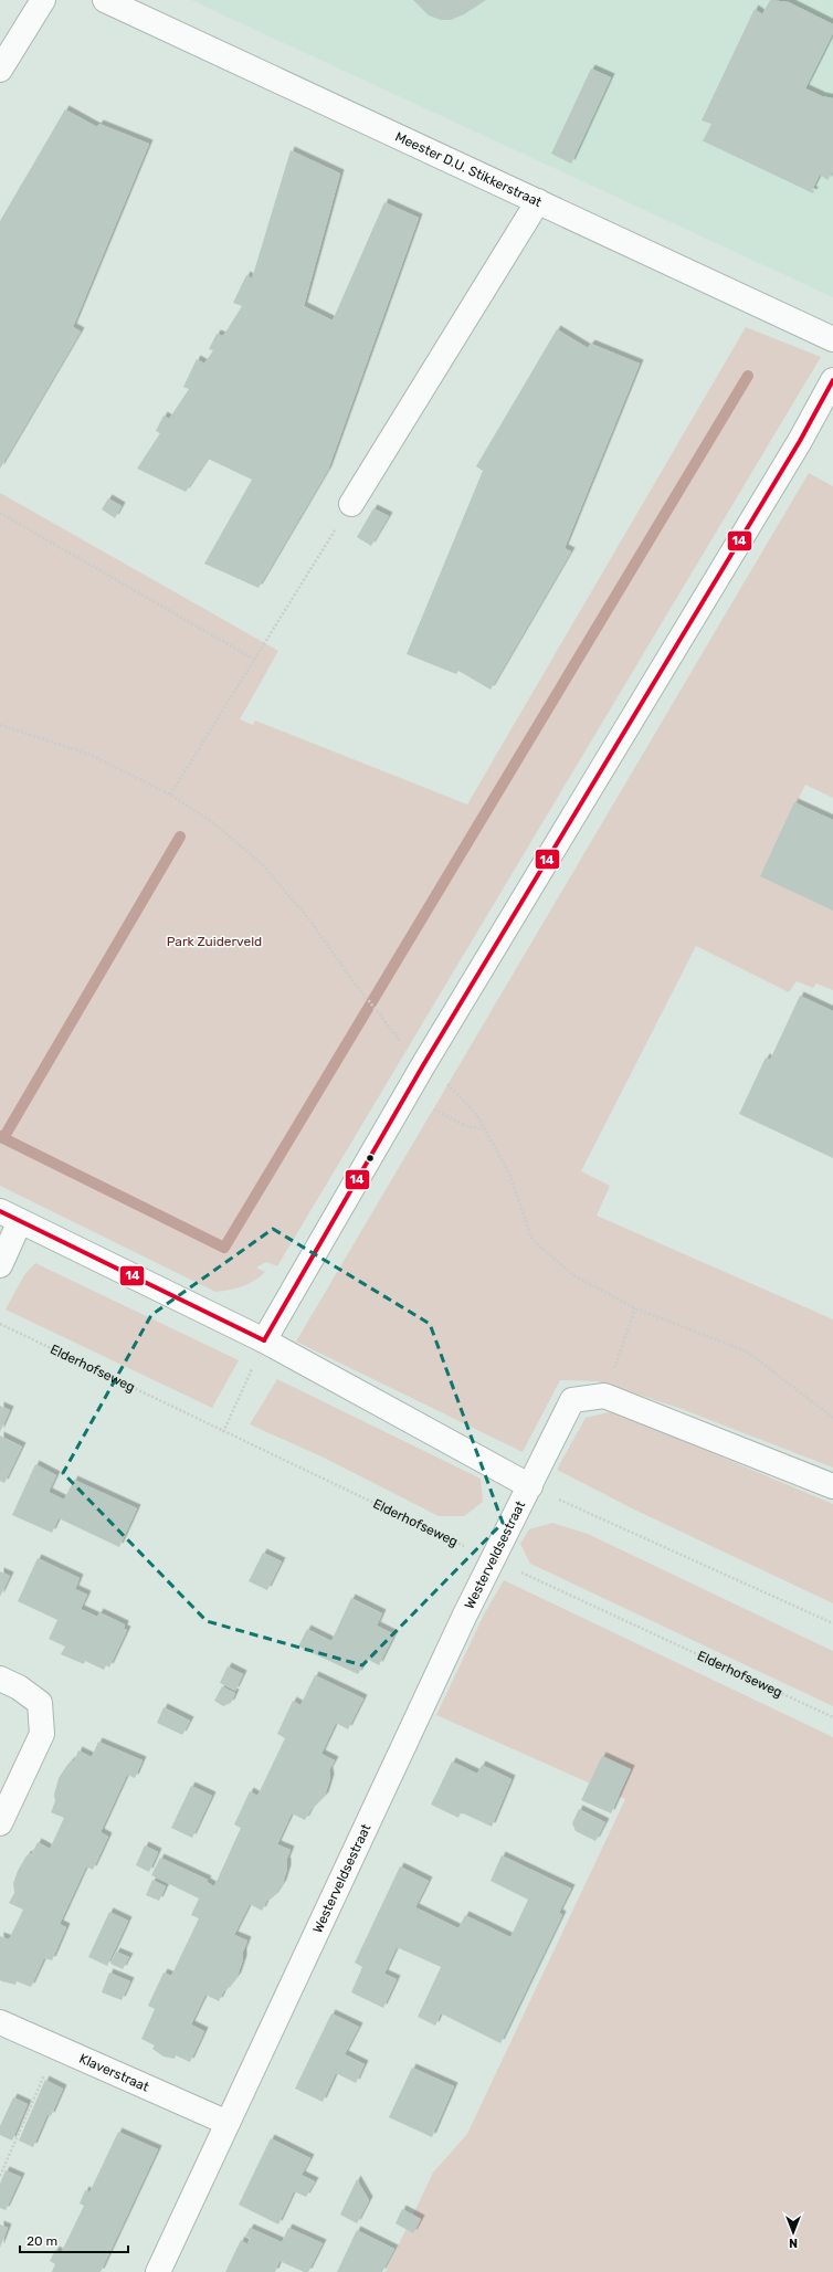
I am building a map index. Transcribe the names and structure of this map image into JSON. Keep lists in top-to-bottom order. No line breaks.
{"streets":{"street":["Meester D.U. Stikkerstraat","Westerveldsestraat","Klaverstraat"],"path":["Elderhofseweg"]},"crossings":[["Elderhofseweg","Westerveldsestraat"],["Westerveldsestraat","Klaverstraat"]],"parks":["Park Zuiderveld"],"lines":["transit line 14"],"scale_bar":"20 m","north":"bottom"}
